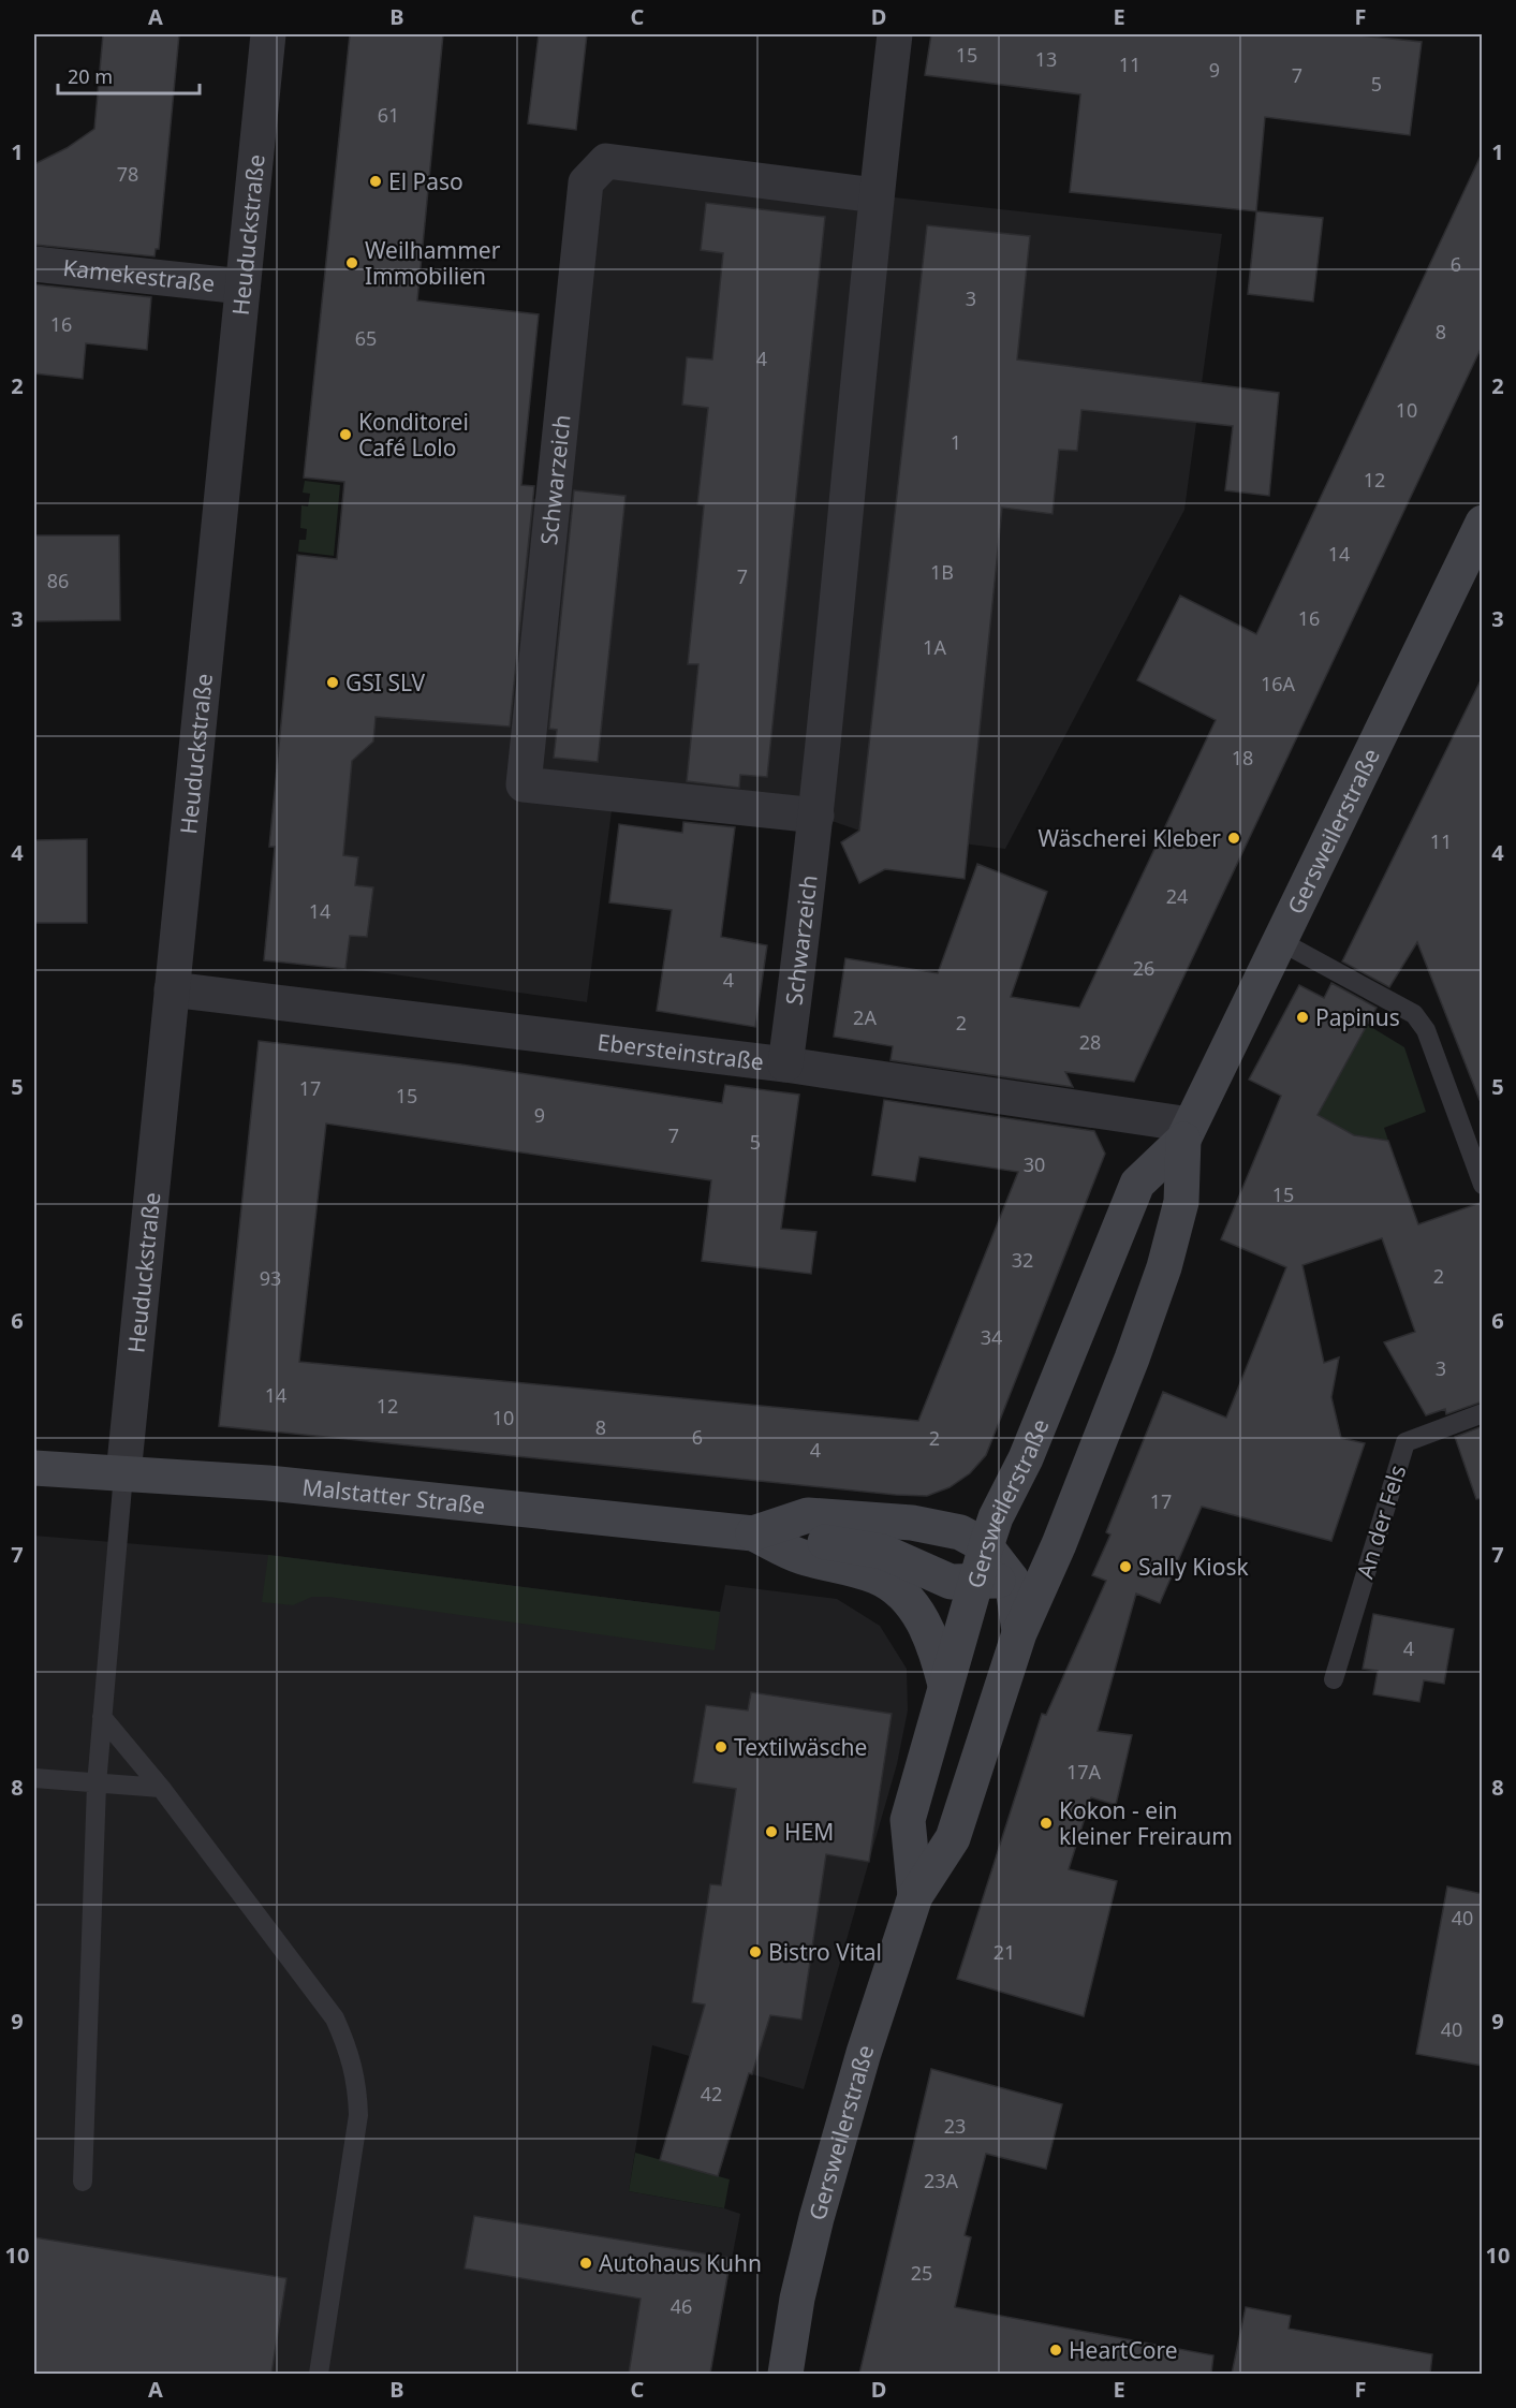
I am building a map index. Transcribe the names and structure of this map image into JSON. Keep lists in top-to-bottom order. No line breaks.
{"streets":{"main road":["Gersweilerstraße","Malstatter Straße"],"street":["Heuduckstraße","Kamekestraße","Schwarzeich","Ebersteinstraße"],"lane":["An der Fels"]},"crossings":[["Heuduckstraße","Kamekestraße"],["Heuduckstraße","Ebersteinstraße"],["Heuduckstraße","Malstatter Straße"],["Schwarzeich","Ebersteinstraße"],["Gersweilerstraße","Ebersteinstraße"],["Gersweilerstraße","Malstatter Straße"]],"places":["El Paso","Weilhammer Immobilien","Konditorei Café Lolo","GSI SLV","Wäscherei Kleber","Papinus","Sally Kiosk","Textilwäsche","Kokon - ein kleiner Freiraum","HEM","Bistro Vital","Autohaus Kuhn","HeartCore"],"house_numbers":["15","13","11","9","7","5","61","78","6","3","16","8","65","4","10","1","12","14","1B","7","86","16","1A","16A","18","11","24","14","26","4","2A","2","28","17","15","9","7","5","30","15","32","2","93","34","3","14","12","10","8","6","2","4","17","4","17A","40","21","40","42","23","23A","25","46"],"scale_bar":"20 m","grid":{"columns":["A","B","C","D","E","F"],"rows":["1","2","3","4","5","6","7","8","9","10"]}}
